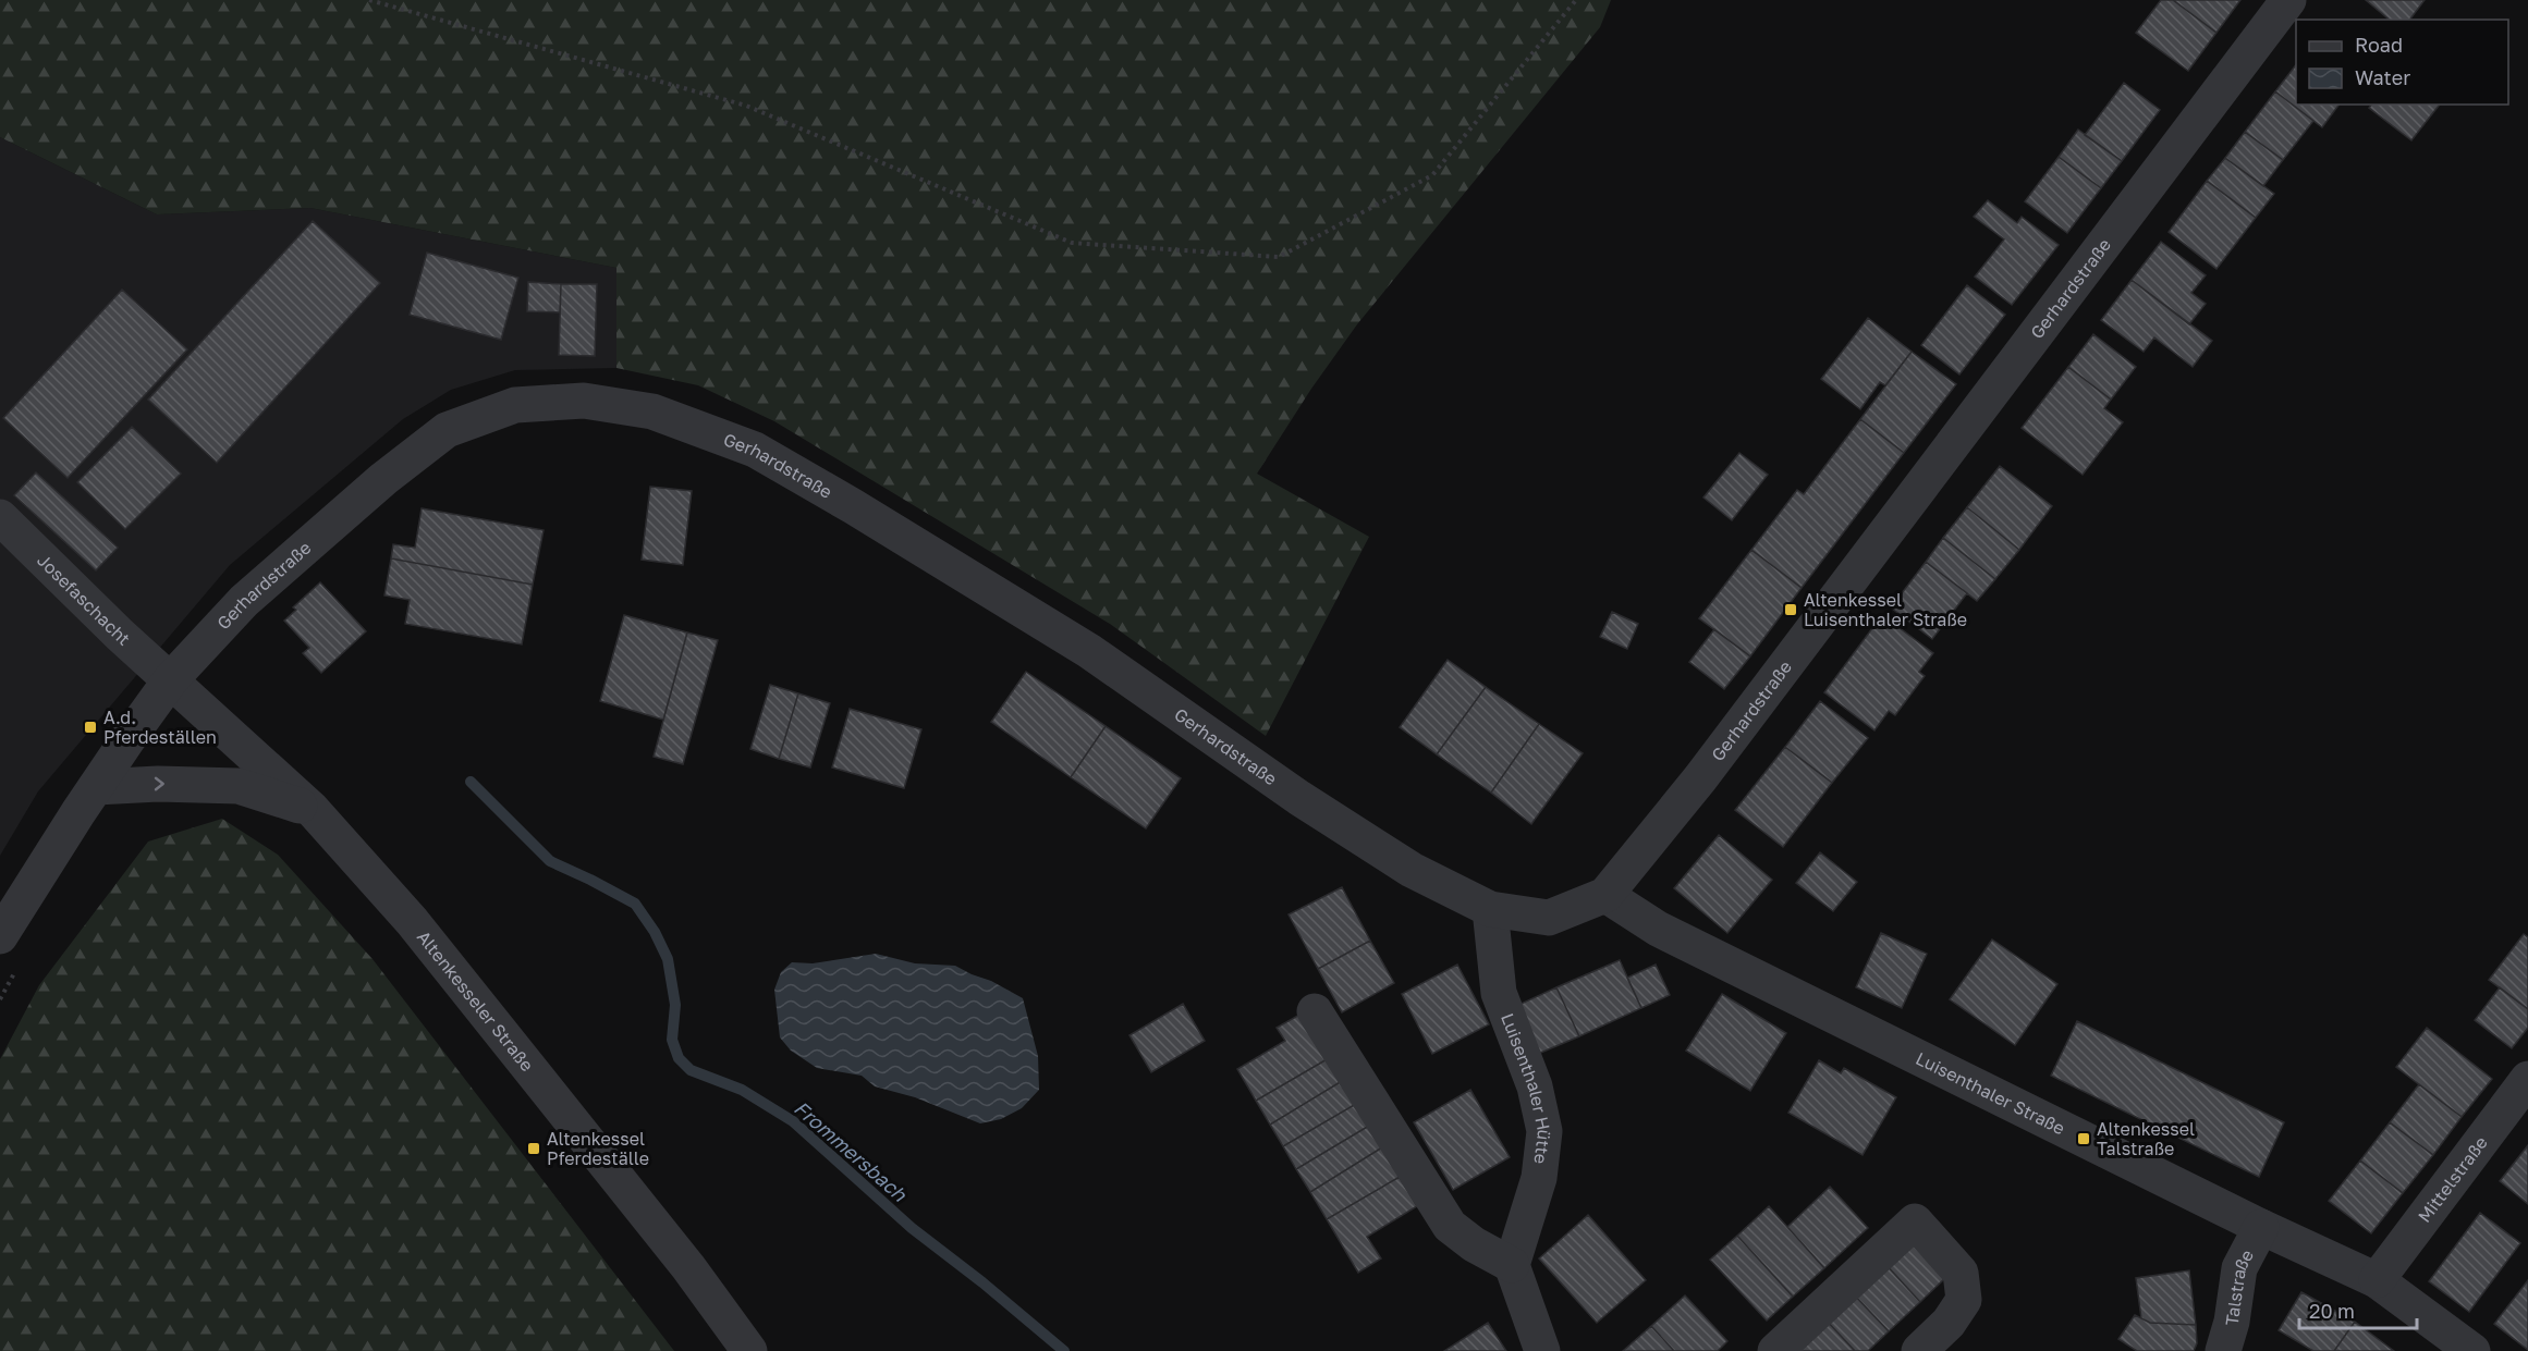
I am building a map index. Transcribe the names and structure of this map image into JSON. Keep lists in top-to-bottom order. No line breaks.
{"streets":{"street":["Gerhardstraße","Josefaschacht","Altenkesseler Straße","Luisenthaler Hütte","Luisenthaler Straße","Mittelstraße","Talstraße"]},"crossings":[["Gerhardstraße","Josefaschacht"],["Gerhardstraße","Altenkesseler Straße"],["Gerhardstraße","Luisenthaler Hütte"],["Gerhardstraße","Luisenthaler Straße"],["Josefaschacht","Altenkesseler Straße"],["Luisenthaler Straße","Mittelstraße"],["Luisenthaler Straße","Talstraße"]],"water":["Frommersbach"],"places":{"transit":["Altenkessel Luisenthaler Straße","A.d. Pferdeställen","Altenkessel Talstraße","Altenkessel Pferdeställe"]},"legend":["Road","Water"],"scale_bar":"20 m"}
